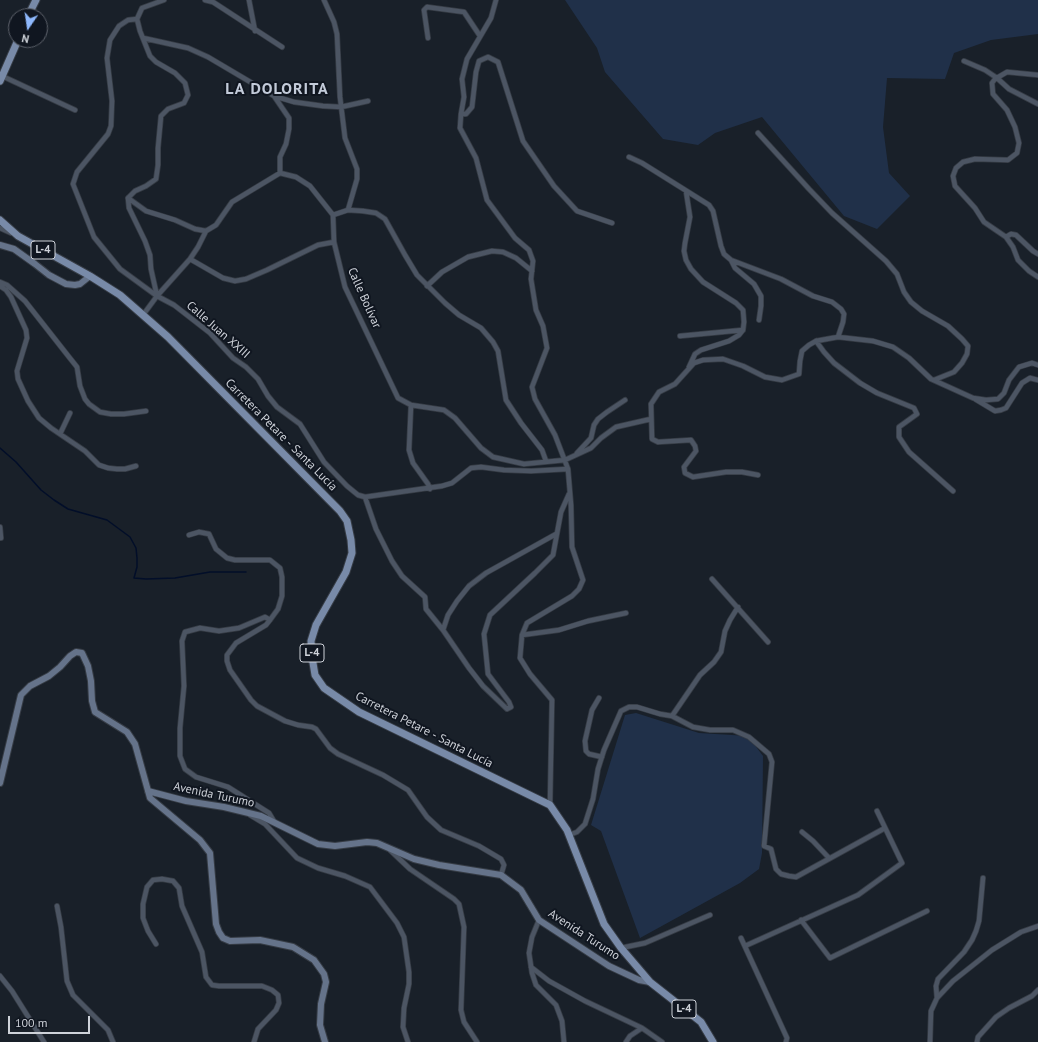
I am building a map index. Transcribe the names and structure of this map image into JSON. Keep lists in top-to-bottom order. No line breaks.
{"streets":{"main road":["L-4","Carretera Petare - Santa Lucía"],"street":["Calle Bolívar","Calle Juan XXIII","Avenida Turumo"]},"crossings":[["L-4","Carretera Petare - Santa Lucía"],["L-4","Avenida Turumo"]],"districts":["LA DOLORITA"],"scale_bar":"100 m","north":"bottom"}
